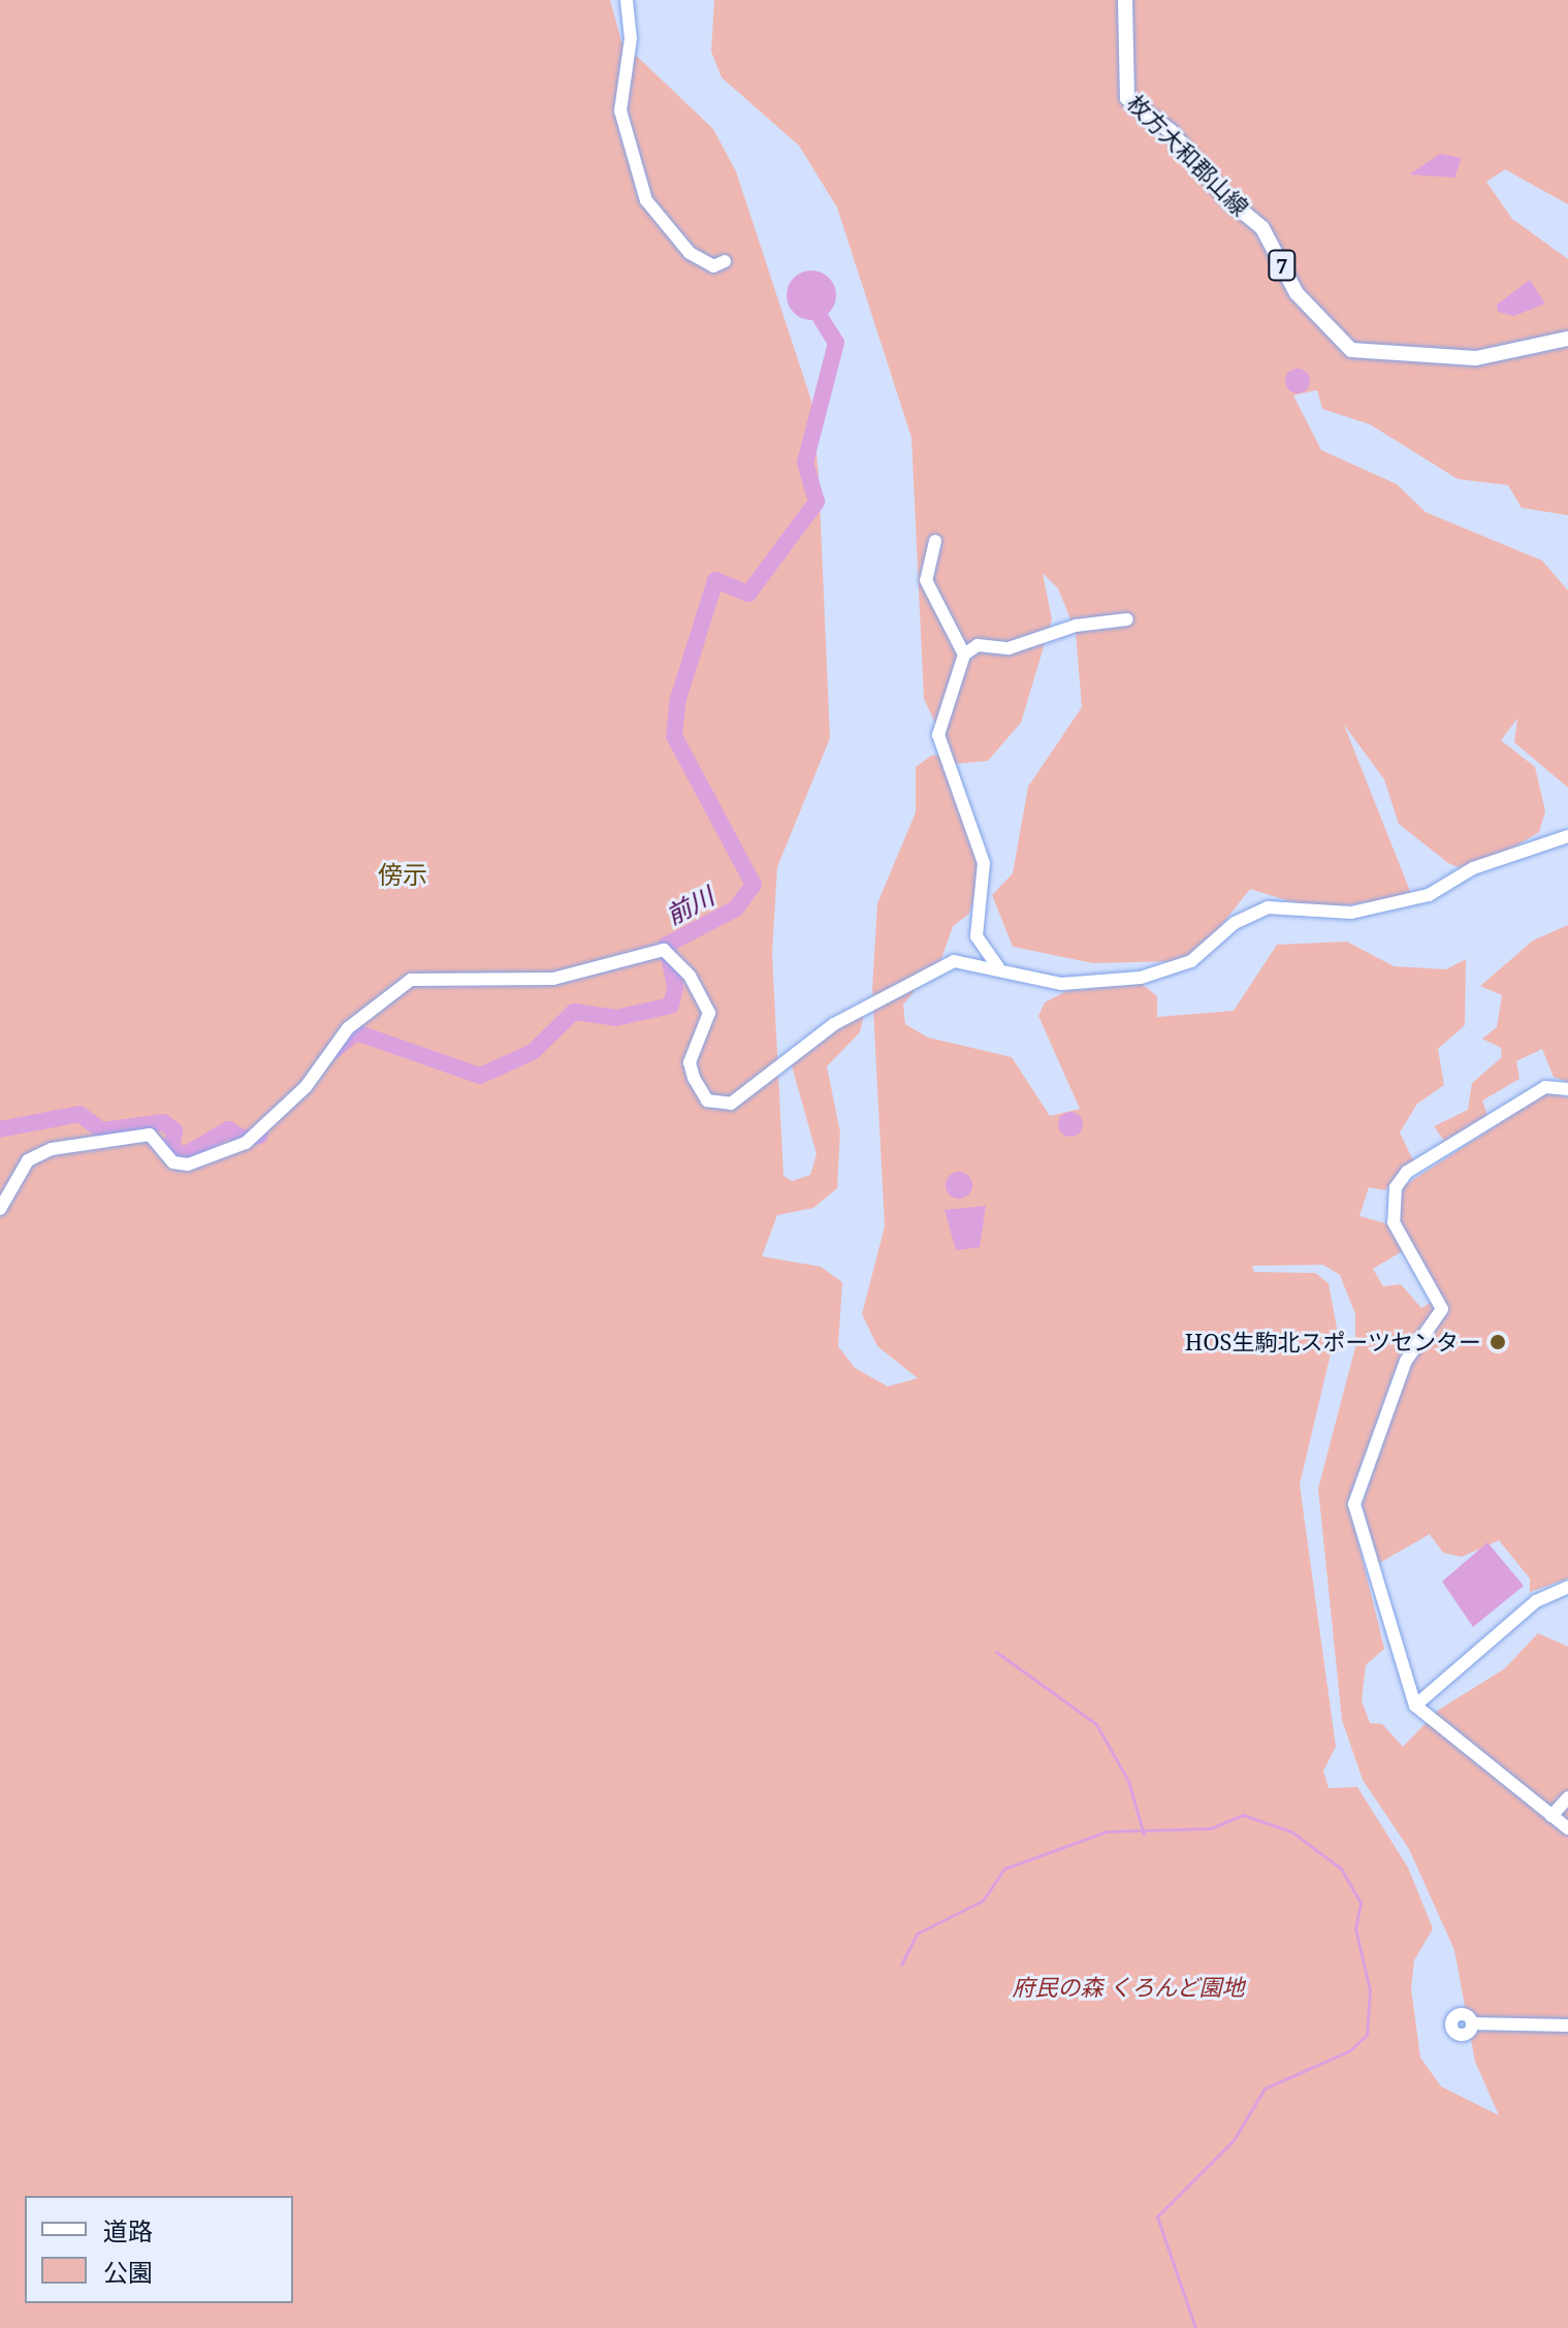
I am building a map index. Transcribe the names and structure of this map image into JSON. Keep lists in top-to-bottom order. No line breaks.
{"streets":{"main road":["枚方大和郡山線","7"]},"districts":["傍示"],"water":["前川"],"parks":["府民の森 くろんど園地"],"places":["HOS生駒北スポーツセンター"],"legend":["道路","公園"]}
